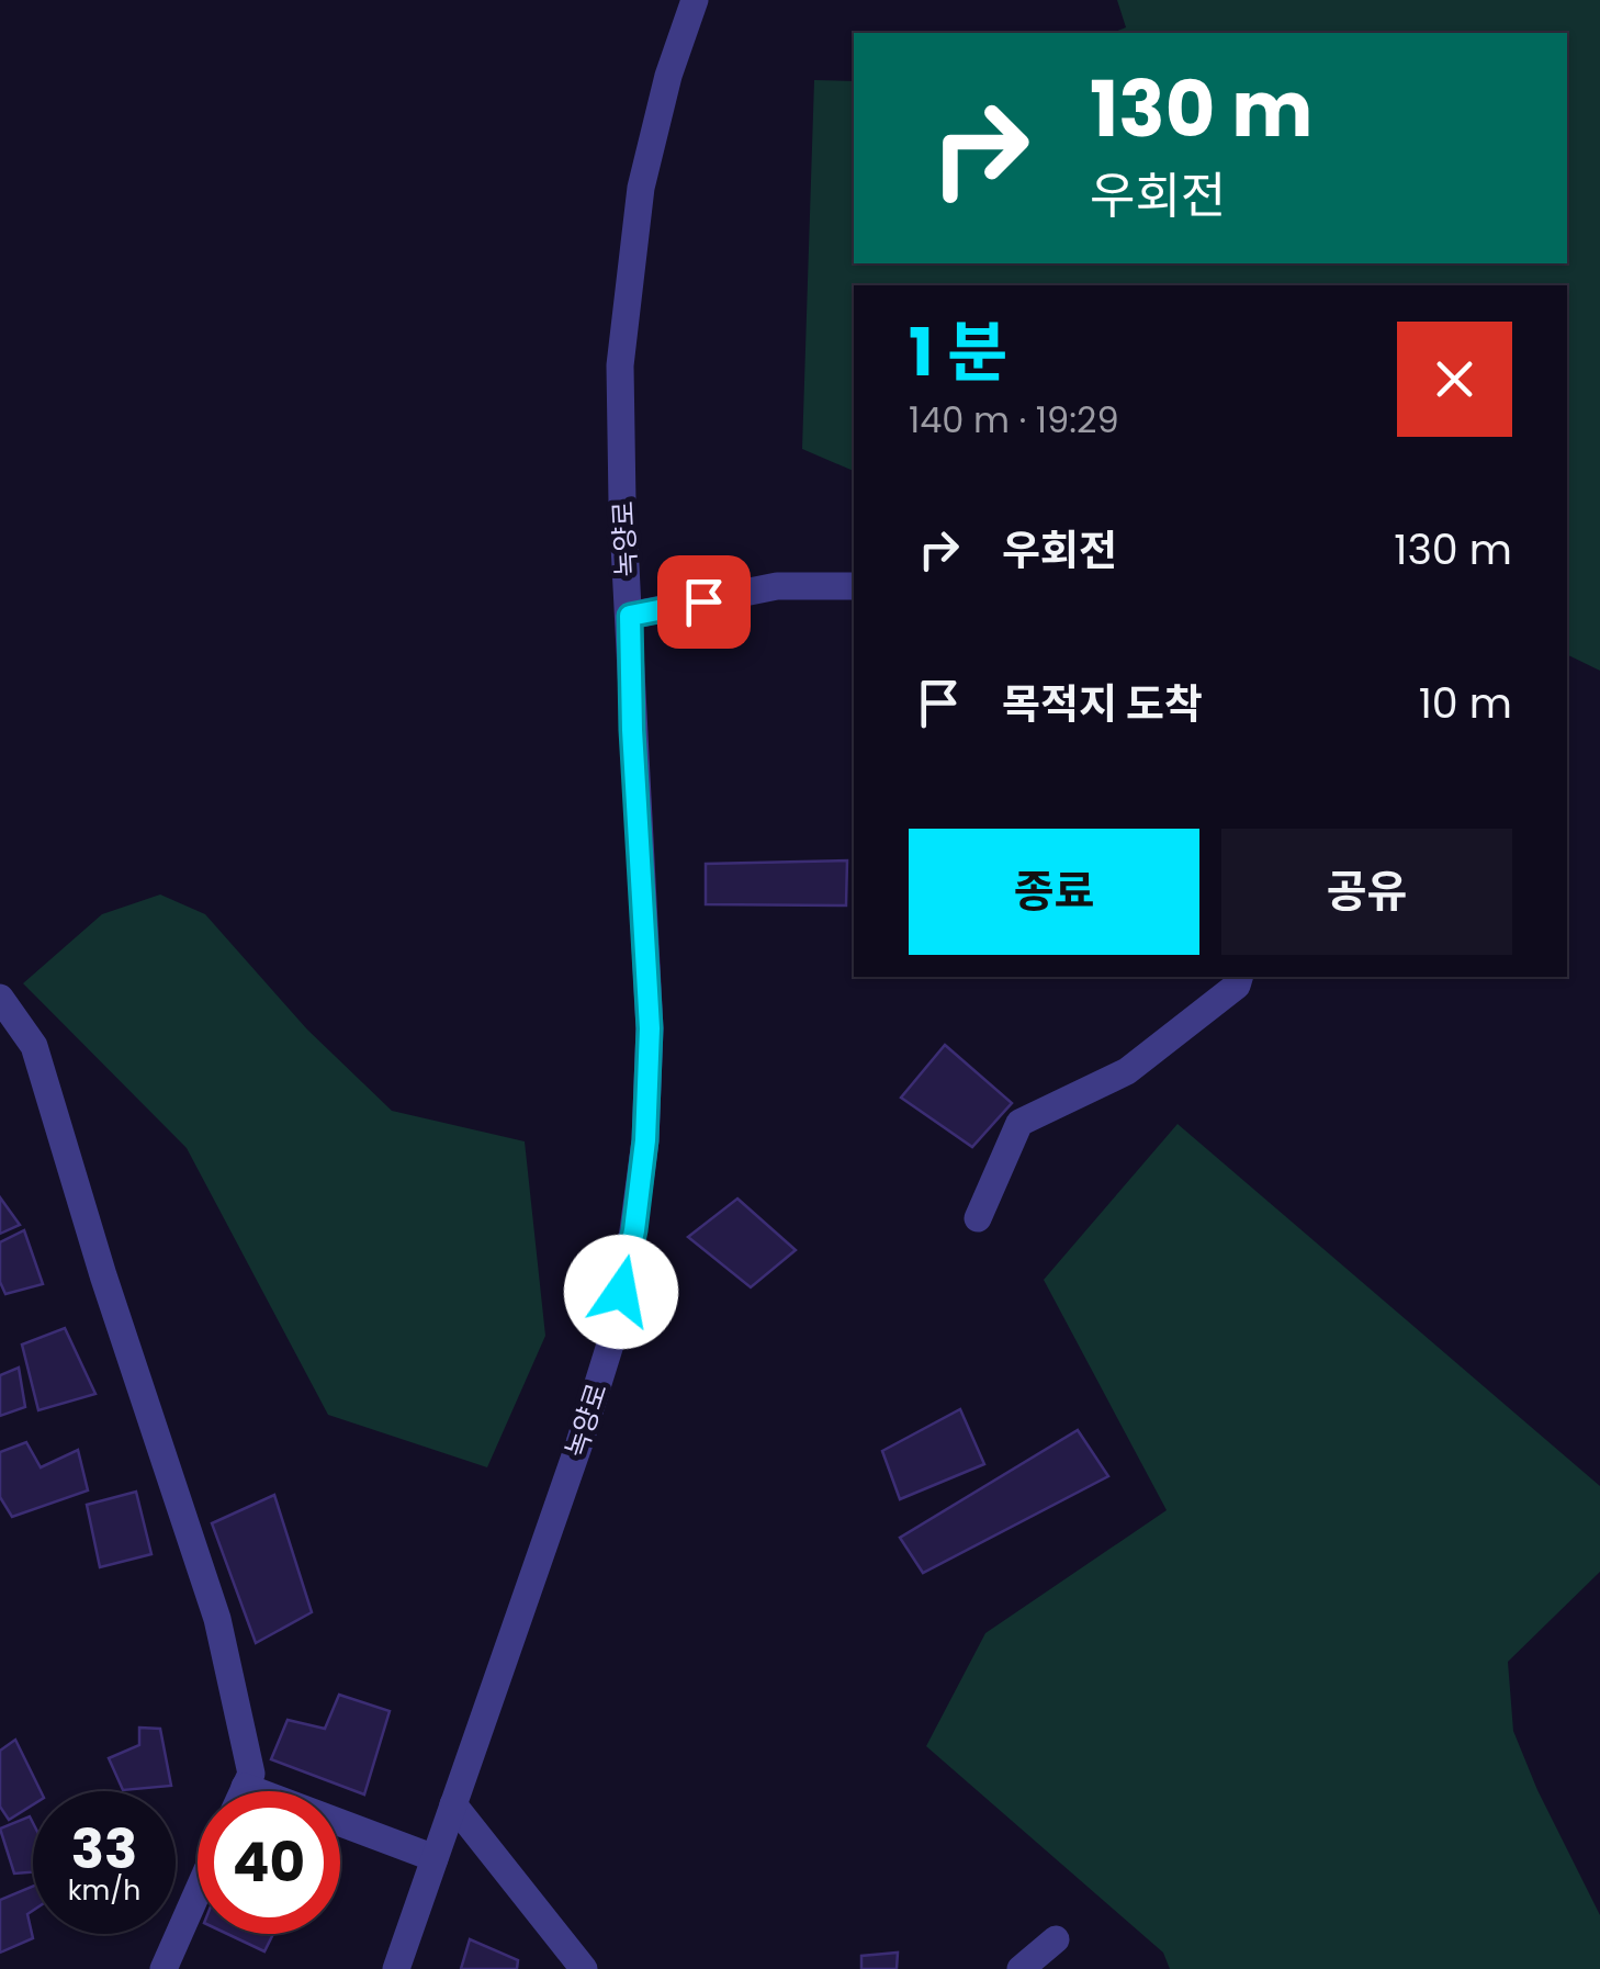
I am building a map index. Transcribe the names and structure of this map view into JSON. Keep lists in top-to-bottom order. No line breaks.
{"streets":{"street":["녹양로"]},"page":{"turn":["130 m","우회전"],"heading":["1 분","140 m · 19:29"],"list":[{"name":"우회전","value":"130 m"},{"name":"목적지 도착","value":"10 m"}],"buttons":["종료","공유"],"speed":"33 km/h","limit":"40"}}
